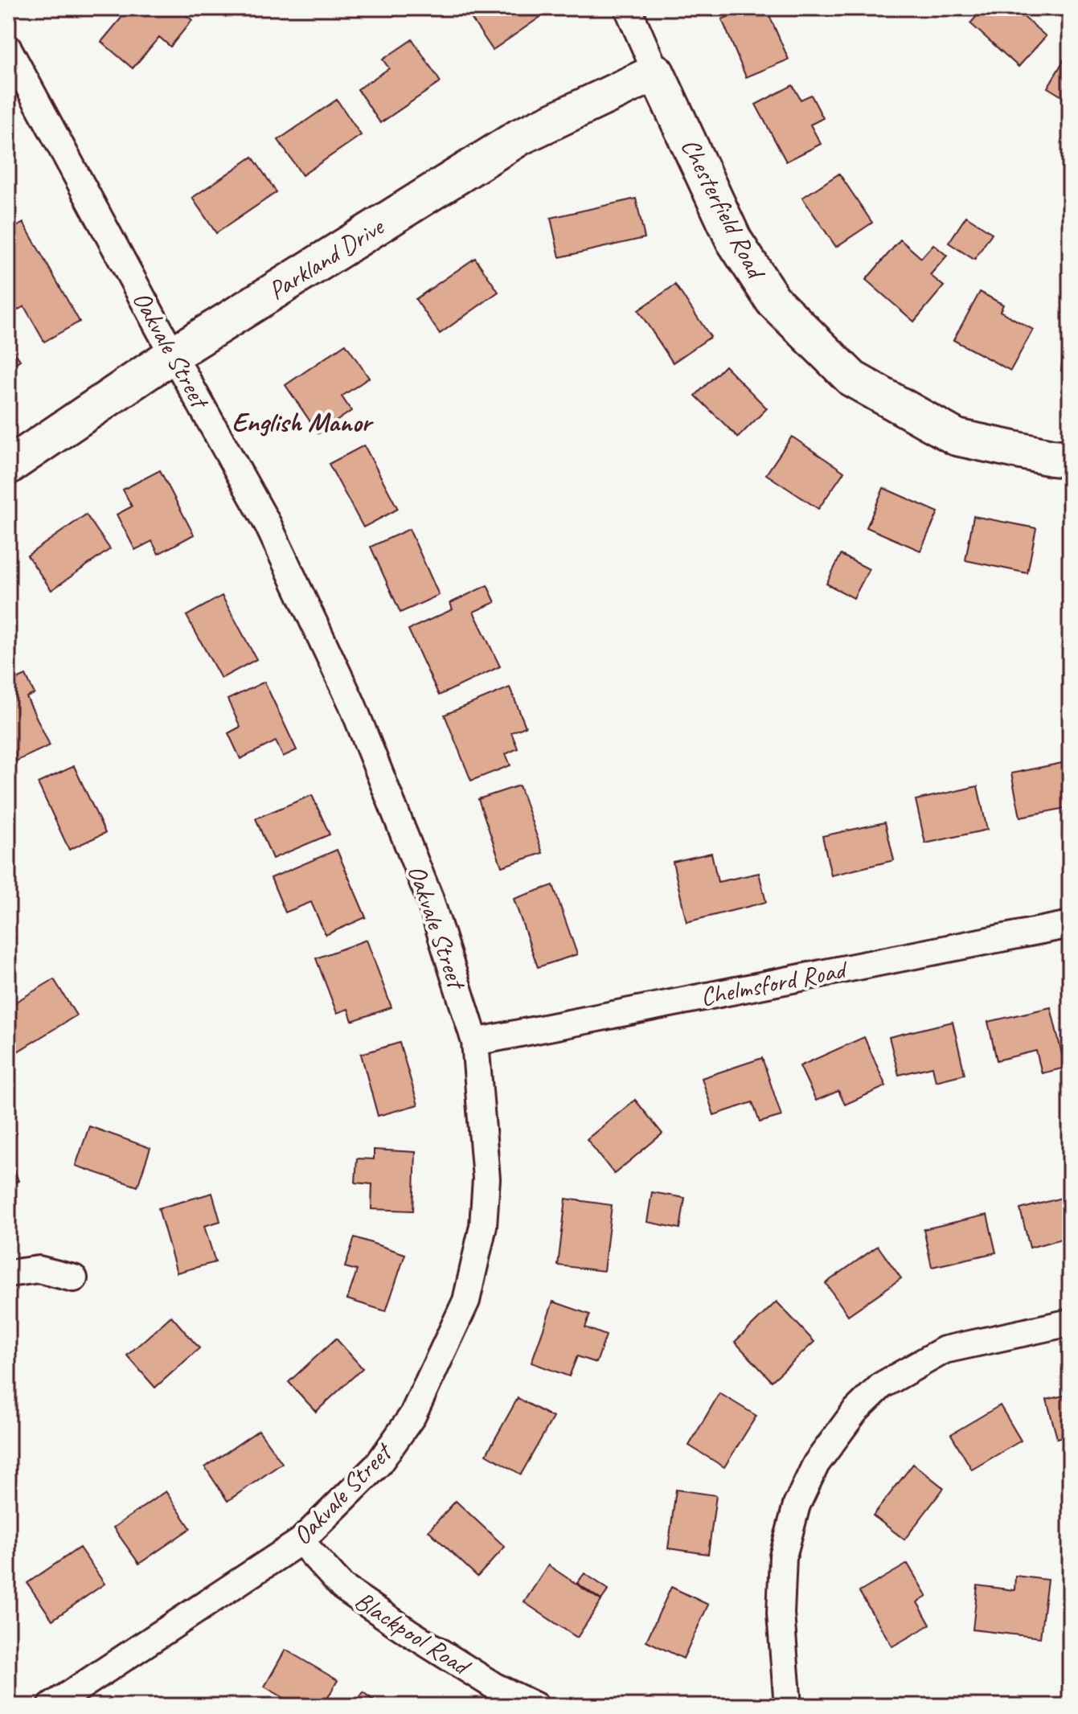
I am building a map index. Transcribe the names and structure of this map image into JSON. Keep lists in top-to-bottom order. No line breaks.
{"streets":{"street":["Chesterfield Road","Parkland Drive","Oakvale Street","Chelmsford Road","Blackpool Road"]},"crossings":[["Chesterfield Road","Parkland Drive"],["Parkland Drive","Oakvale Street"],["Oakvale Street","Chelmsford Road"],["Oakvale Street","Blackpool Road"]],"districts":["English Manor"]}
